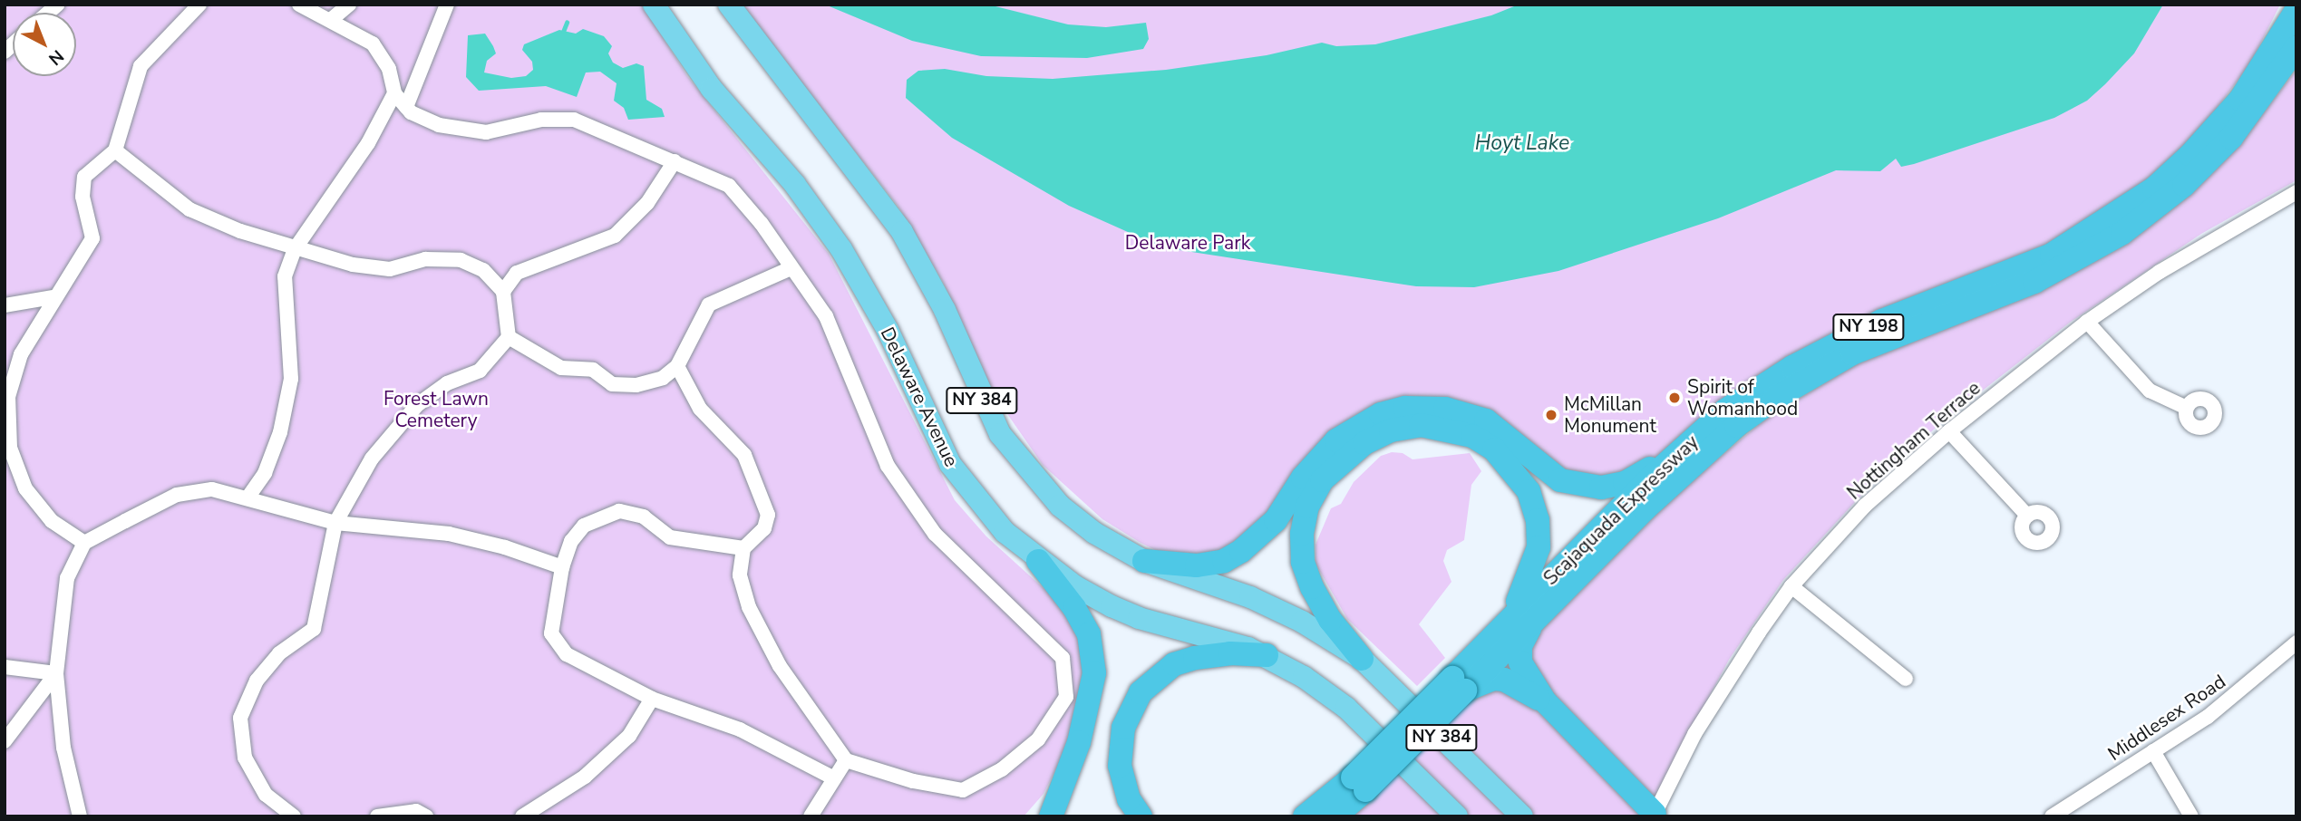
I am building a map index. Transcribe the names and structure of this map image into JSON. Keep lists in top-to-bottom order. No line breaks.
{"streets":{"highway":["NY 198","Scajaquada Expressway"],"main road":["Delaware Avenue","NY 384"],"street":["Nottingham Terrace","Middlesex Road"]},"water":["Hoyt Lake"],"parks":["Delaware Park","Forest Lawn Cemetery"],"places":["Spirit of Womanhood","McMillan Monument"],"north":"bottom right"}
